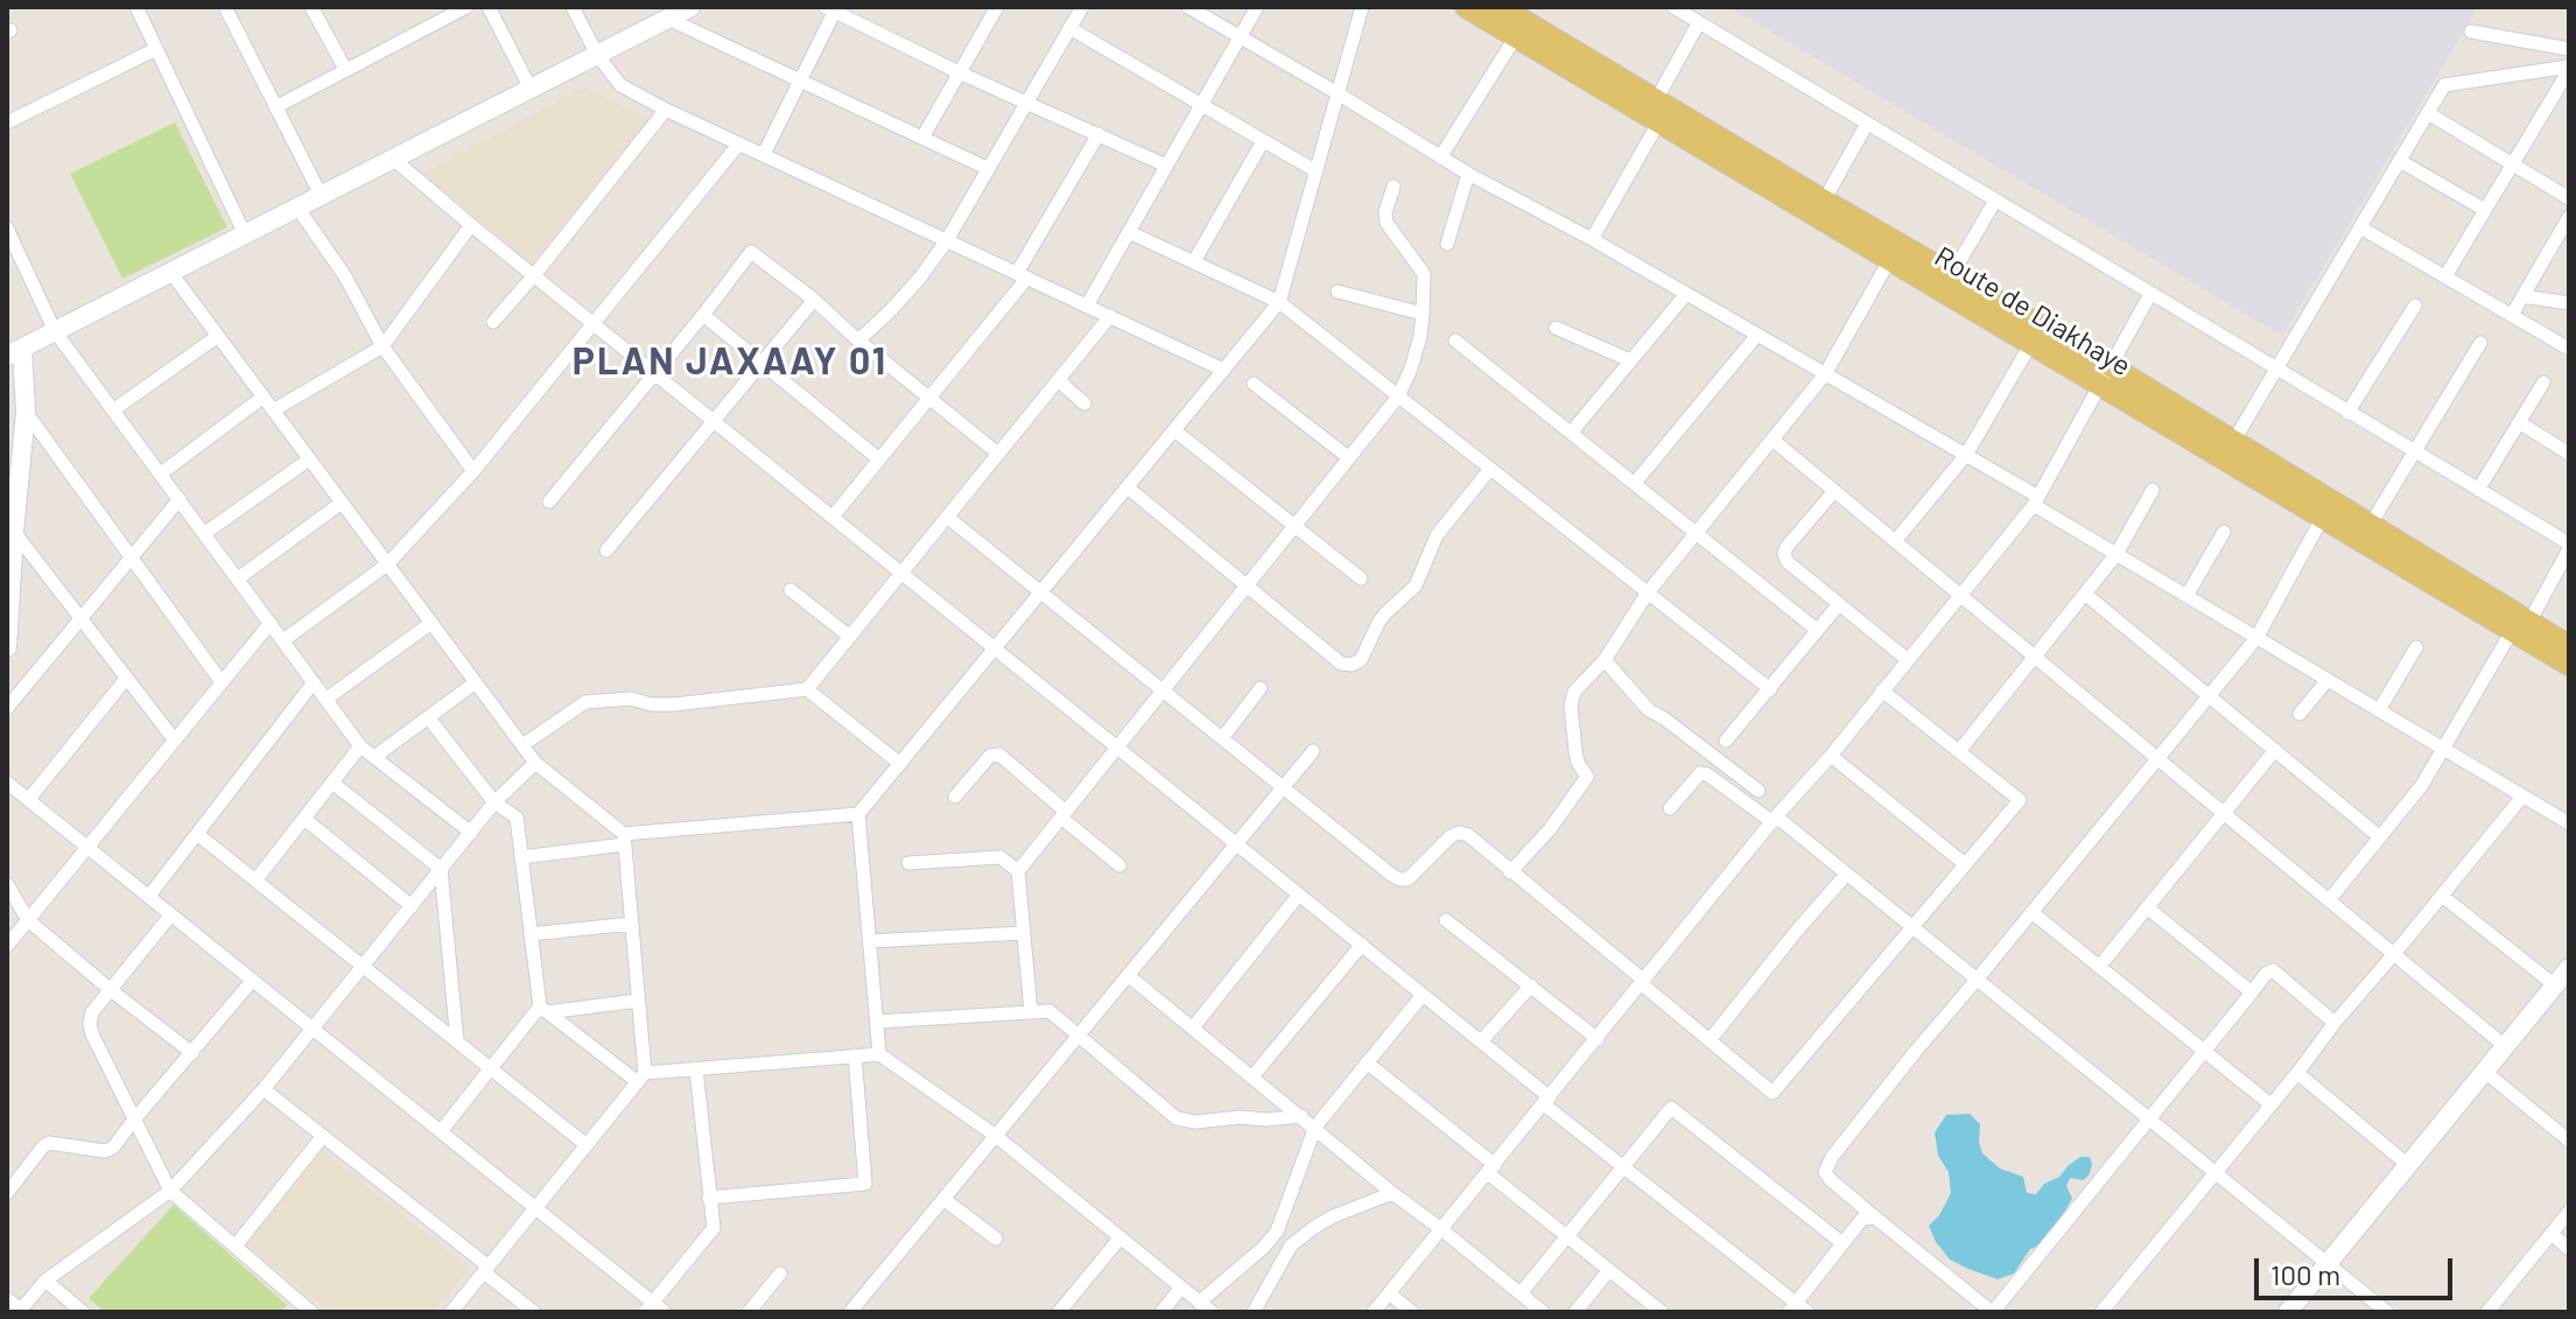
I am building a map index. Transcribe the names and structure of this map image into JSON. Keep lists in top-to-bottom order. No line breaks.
{"streets":{"main road":["Route de Diakhaye"]},"districts":["PLAN JAXAAY 01"],"scale_bar":"100 m"}
